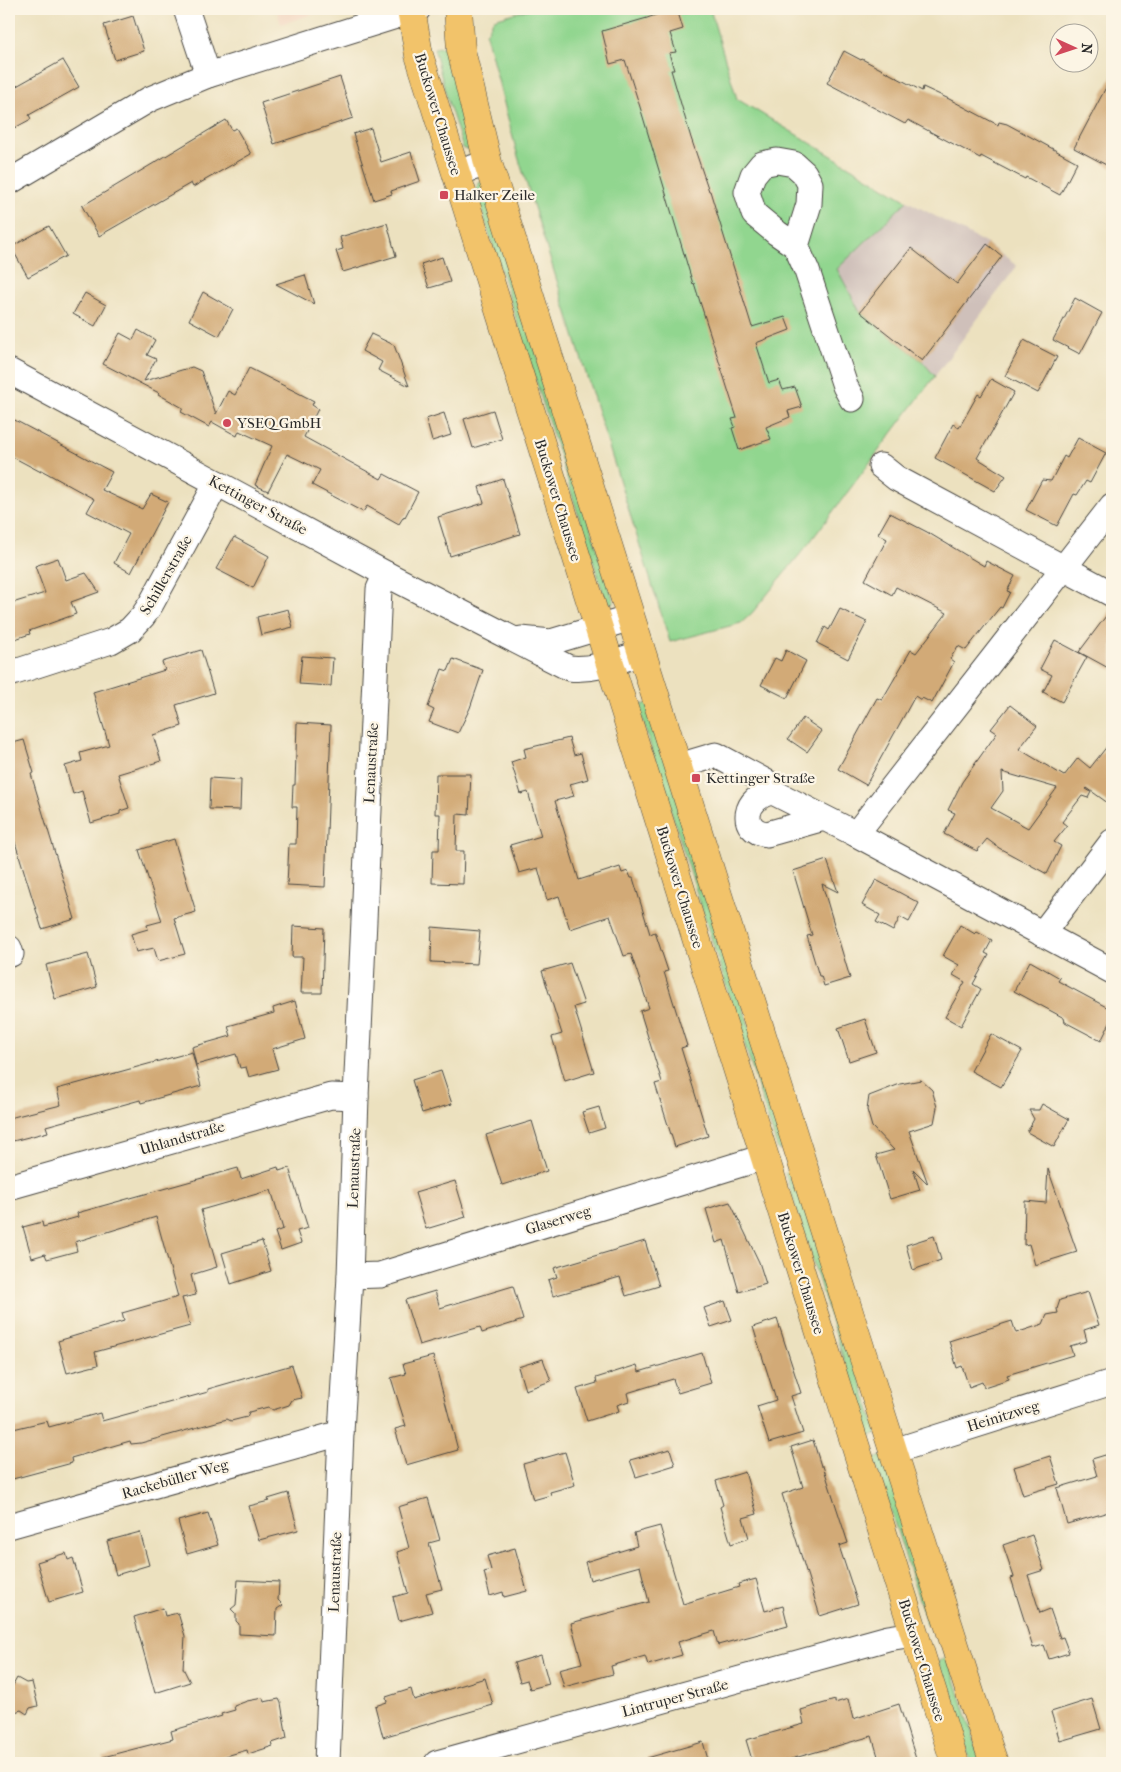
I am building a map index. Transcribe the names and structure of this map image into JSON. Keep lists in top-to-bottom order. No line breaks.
{"streets":{"main road":["Buckower Chaussee"],"street":["Kettinger Straße","Schillerstraße","Lenaustraße","Uhlandstraße","Glaserweg","Heinitzweg","Rackebüller Weg","Lintruper Straße"]},"crossings":[["Buckower Chaussee","Kettinger Straße"],["Buckower Chaussee","Glaserweg"],["Buckower Chaussee","Lintruper Straße"],["Kettinger Straße","Schillerstraße"],["Kettinger Straße","Lenaustraße"],["Lenaustraße","Uhlandstraße"],["Lenaustraße","Glaserweg"],["Lenaustraße","Rackebüller Weg"]],"places":{"transit":["Halker Zeile","Kettinger Straße"],"other":["YSEQ GmbH"]},"north":"right"}
